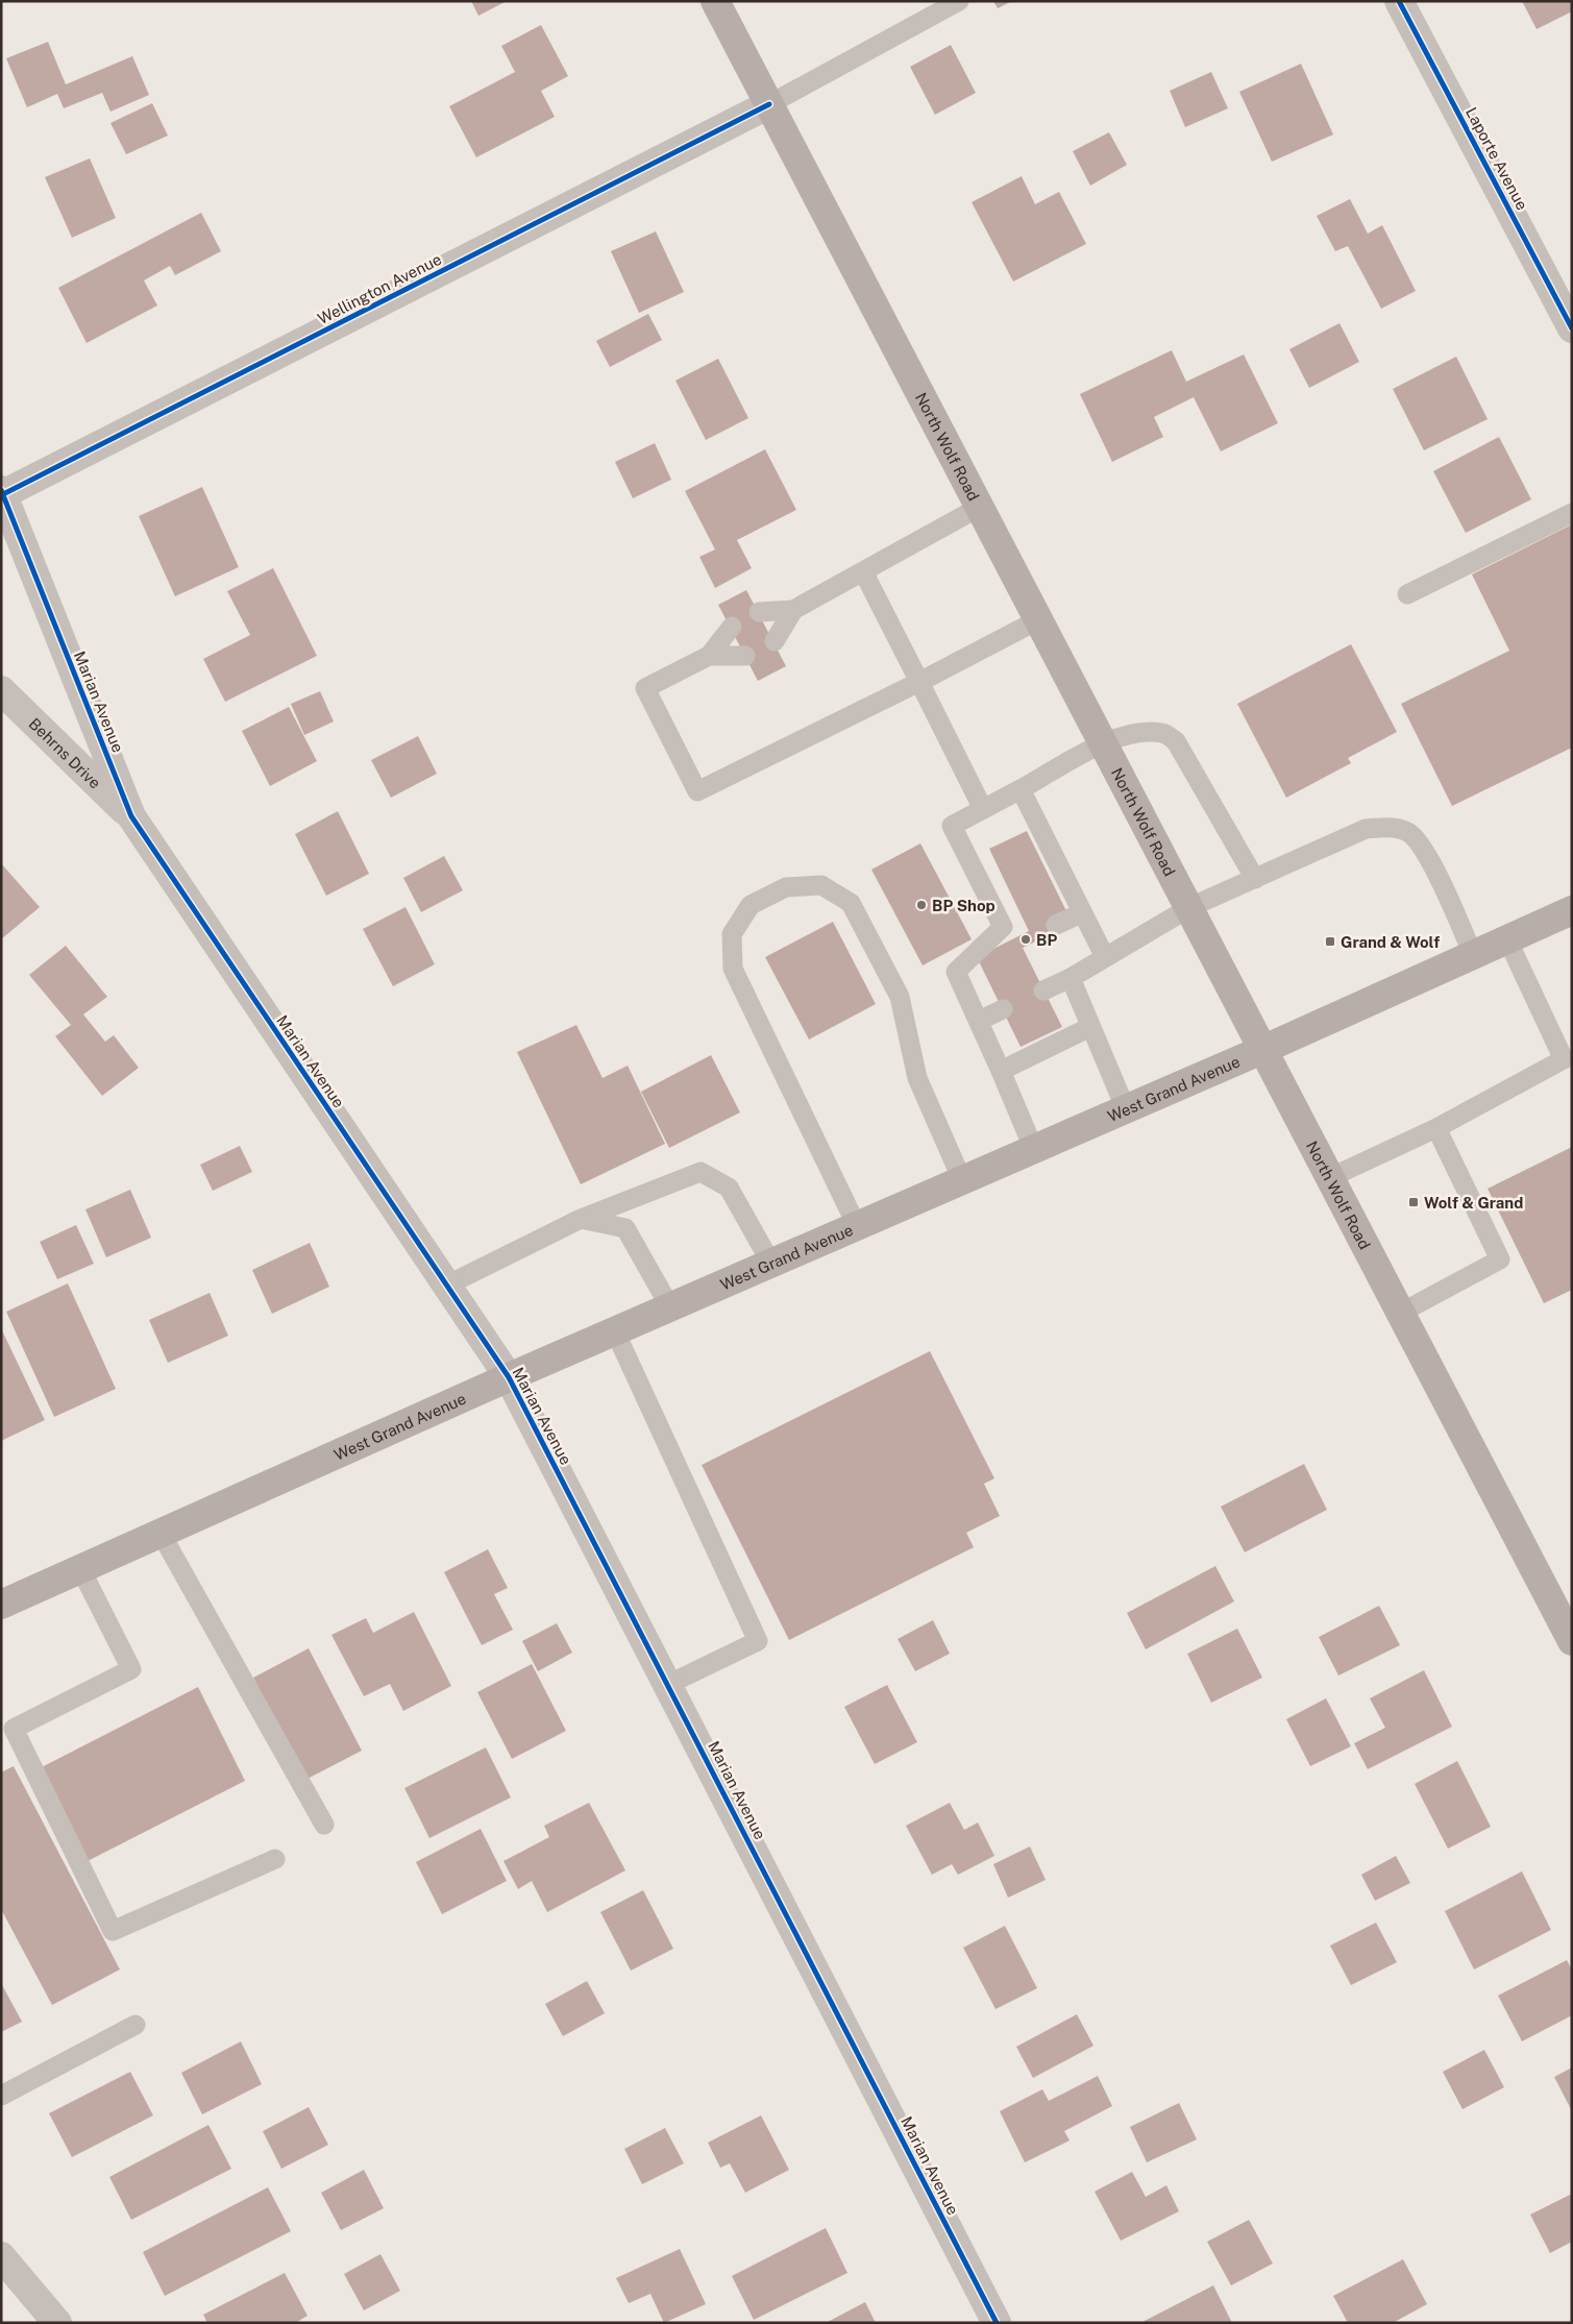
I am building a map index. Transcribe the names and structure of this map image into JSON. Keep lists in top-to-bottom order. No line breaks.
{"streets":{"main road":["North Wolf Road","West Grand Avenue"],"street":["Laporte Avenue","Wellington Avenue","Marian Avenue","Behrns Drive"]},"crossings":[["Wellington Avenue","North Wolf Road"],["Wellington Avenue","Marian Avenue"],["North Wolf Road","West Grand Avenue"],["Marian Avenue","Behrns Drive"],["Marian Avenue","West Grand Avenue"]],"places":{"other":["BP Shop","BP"],"transit":["Grand & Wolf","Wolf & Grand"]}}
